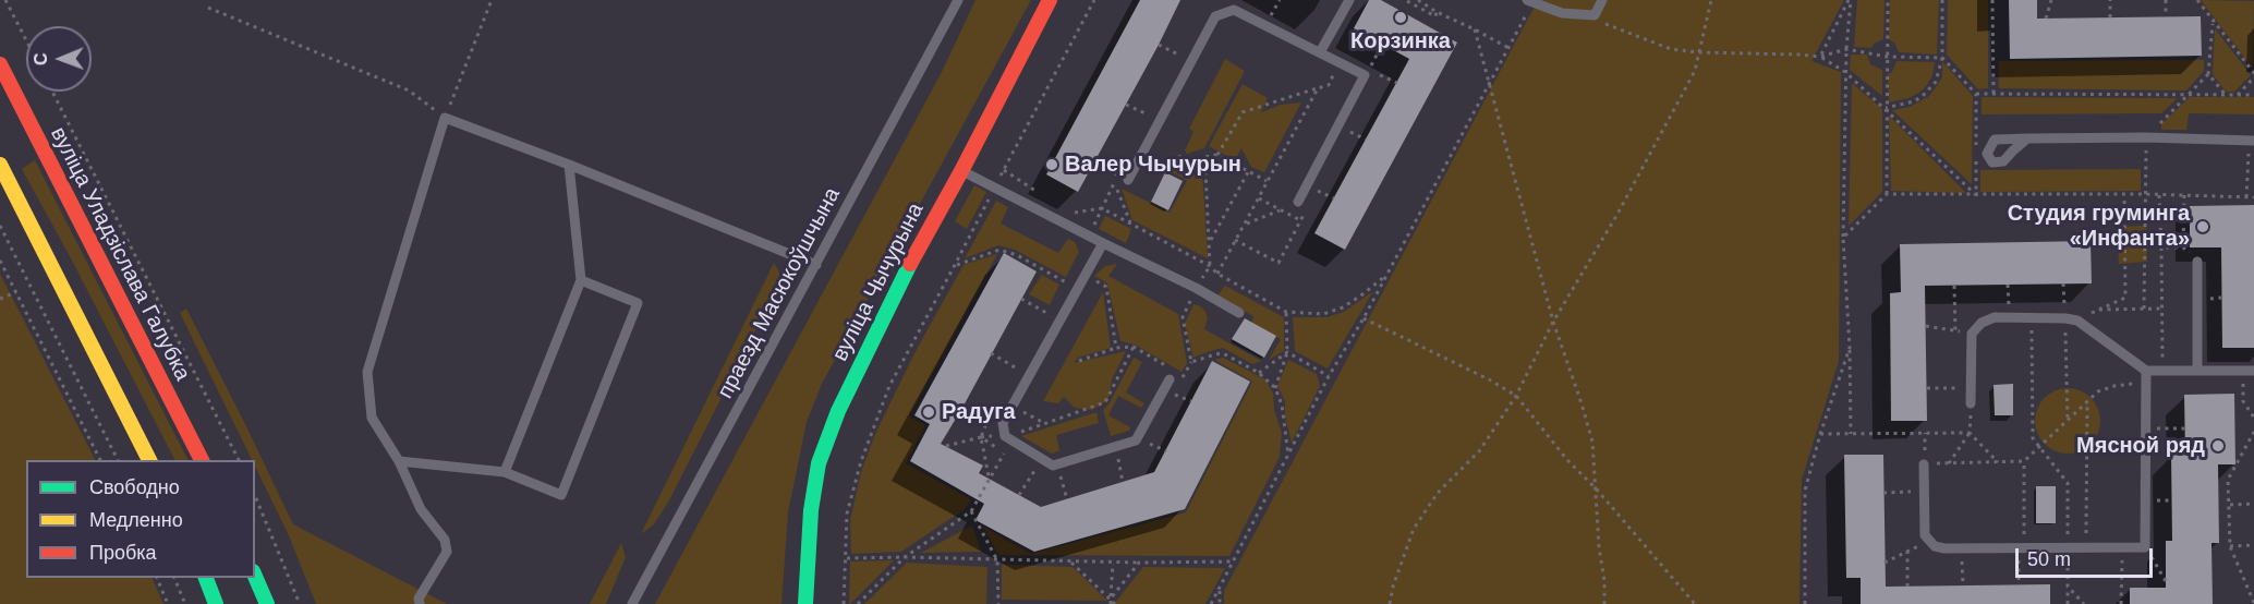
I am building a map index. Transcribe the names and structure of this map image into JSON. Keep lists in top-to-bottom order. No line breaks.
{"streets":{"main road":["вуліца Уладзіслава Галубка","вуліца Чычурына"],"lane":["праезд Масюкоўшчына"]},"places":["Корзинка","Валер Чычурын","Студия груминга «Инфанта»","Радуга","Мясной ряд"],"legend":["Свободно","Медленно","Пробка"],"scale_bar":"50 m","north":"left"}
